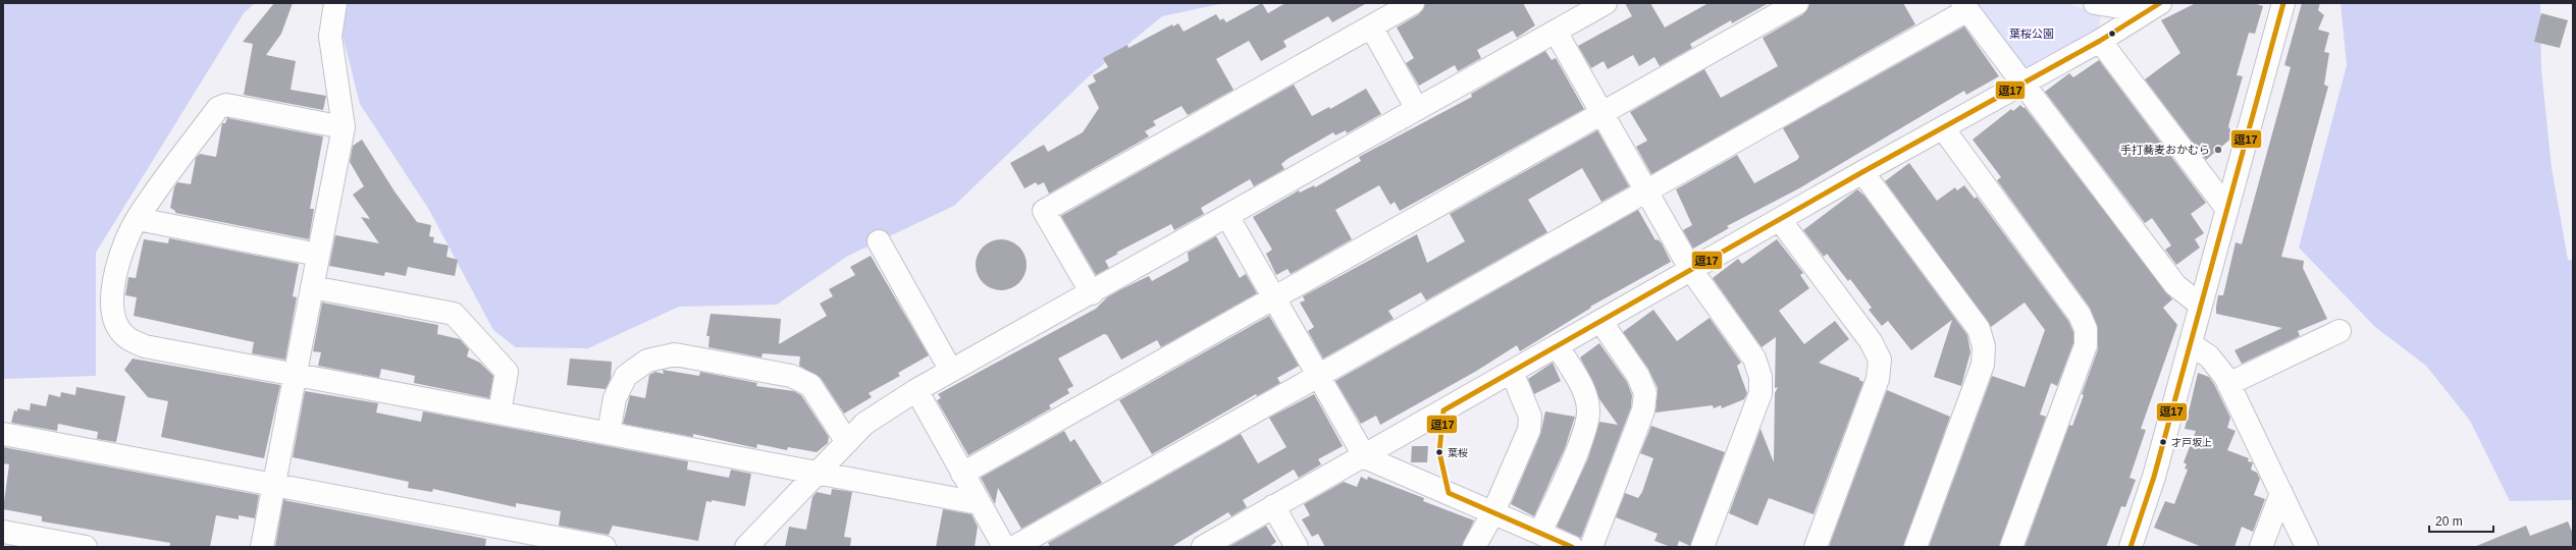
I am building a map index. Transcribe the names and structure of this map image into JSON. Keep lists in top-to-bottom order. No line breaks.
{"parks":["葉桜公園"],"places":["手打蕎麦おかむら","才戸坂上","葉桜"],"lines":["transit line 逗17"],"scale_bar":"20 m"}
